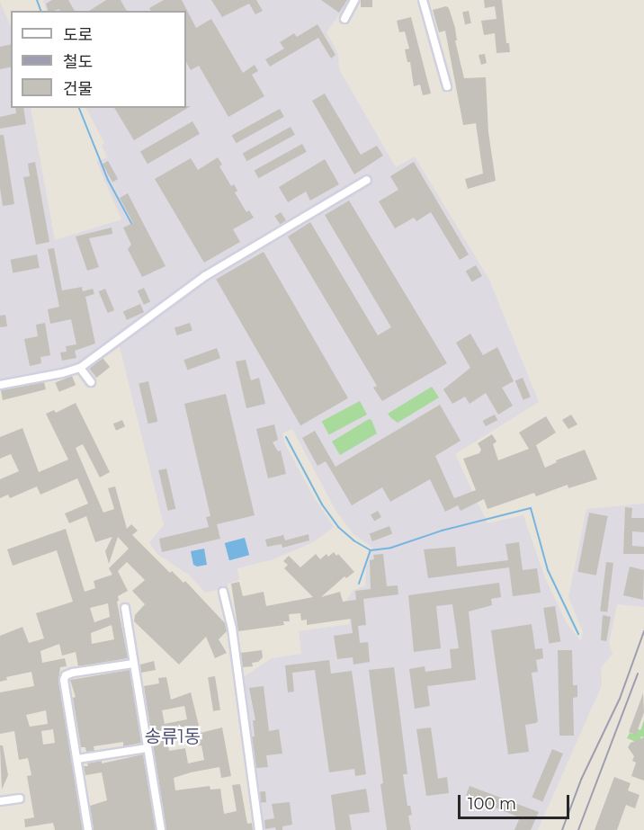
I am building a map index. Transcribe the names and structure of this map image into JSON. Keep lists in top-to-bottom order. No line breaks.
{"districts":["송류1동"],"legend":["도로","철도","건물"],"scale_bar":"100 m"}
